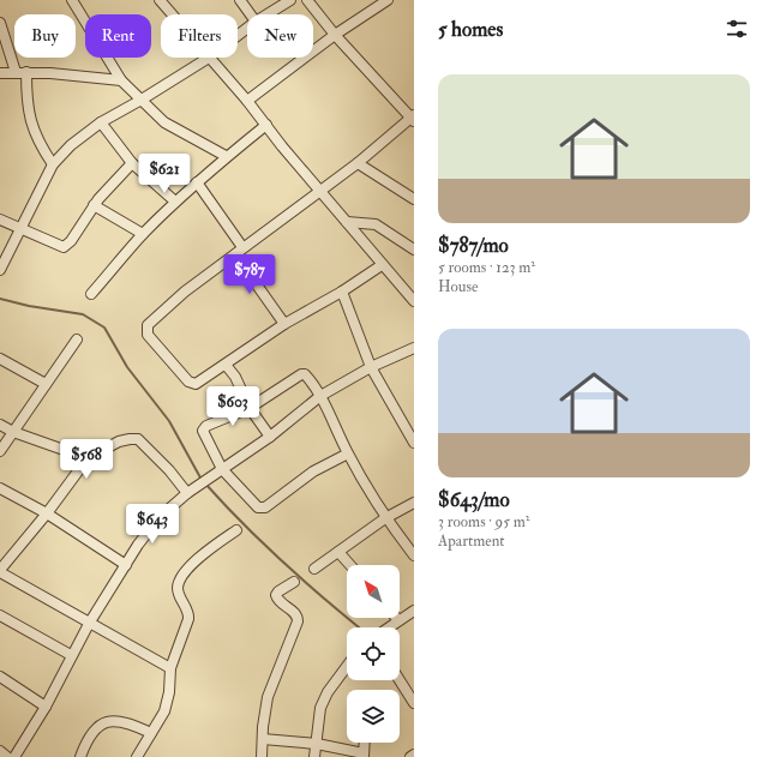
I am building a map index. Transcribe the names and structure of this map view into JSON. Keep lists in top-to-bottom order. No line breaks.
{"north":"top left","page":{"heading":"5 homes","chip":["Buy","Rent","Filters","New"],"list":[{"name":"$787/mo","note":"5 rooms · 123 m² · House"},{"name":"$643/mo","note":"3 rooms · 95 m² · Apartment"}],"price":["$621","$787","$603","$568","$643"]}}
